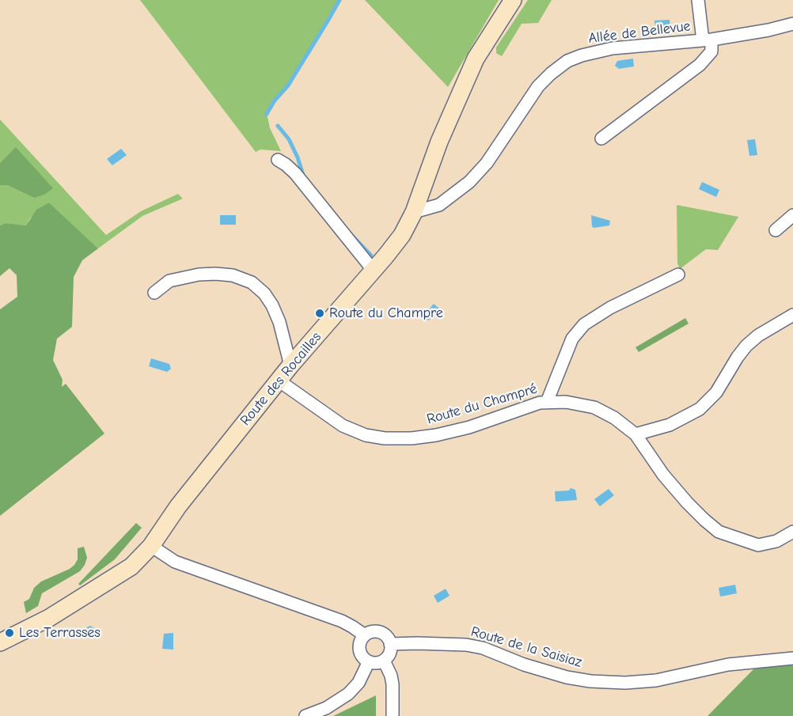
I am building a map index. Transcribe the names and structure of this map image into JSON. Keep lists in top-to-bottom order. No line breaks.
{"streets":{"street":["Allée de Bellevue","Route des Rocailles","Route du Champré","Route de la Saisiaz"]},"crossings":[["Allée de Bellevue","Route des Rocailles"],["Route des Rocailles","Route du Champré"]],"places":["Route du Champre","Les Terrasses"]}
